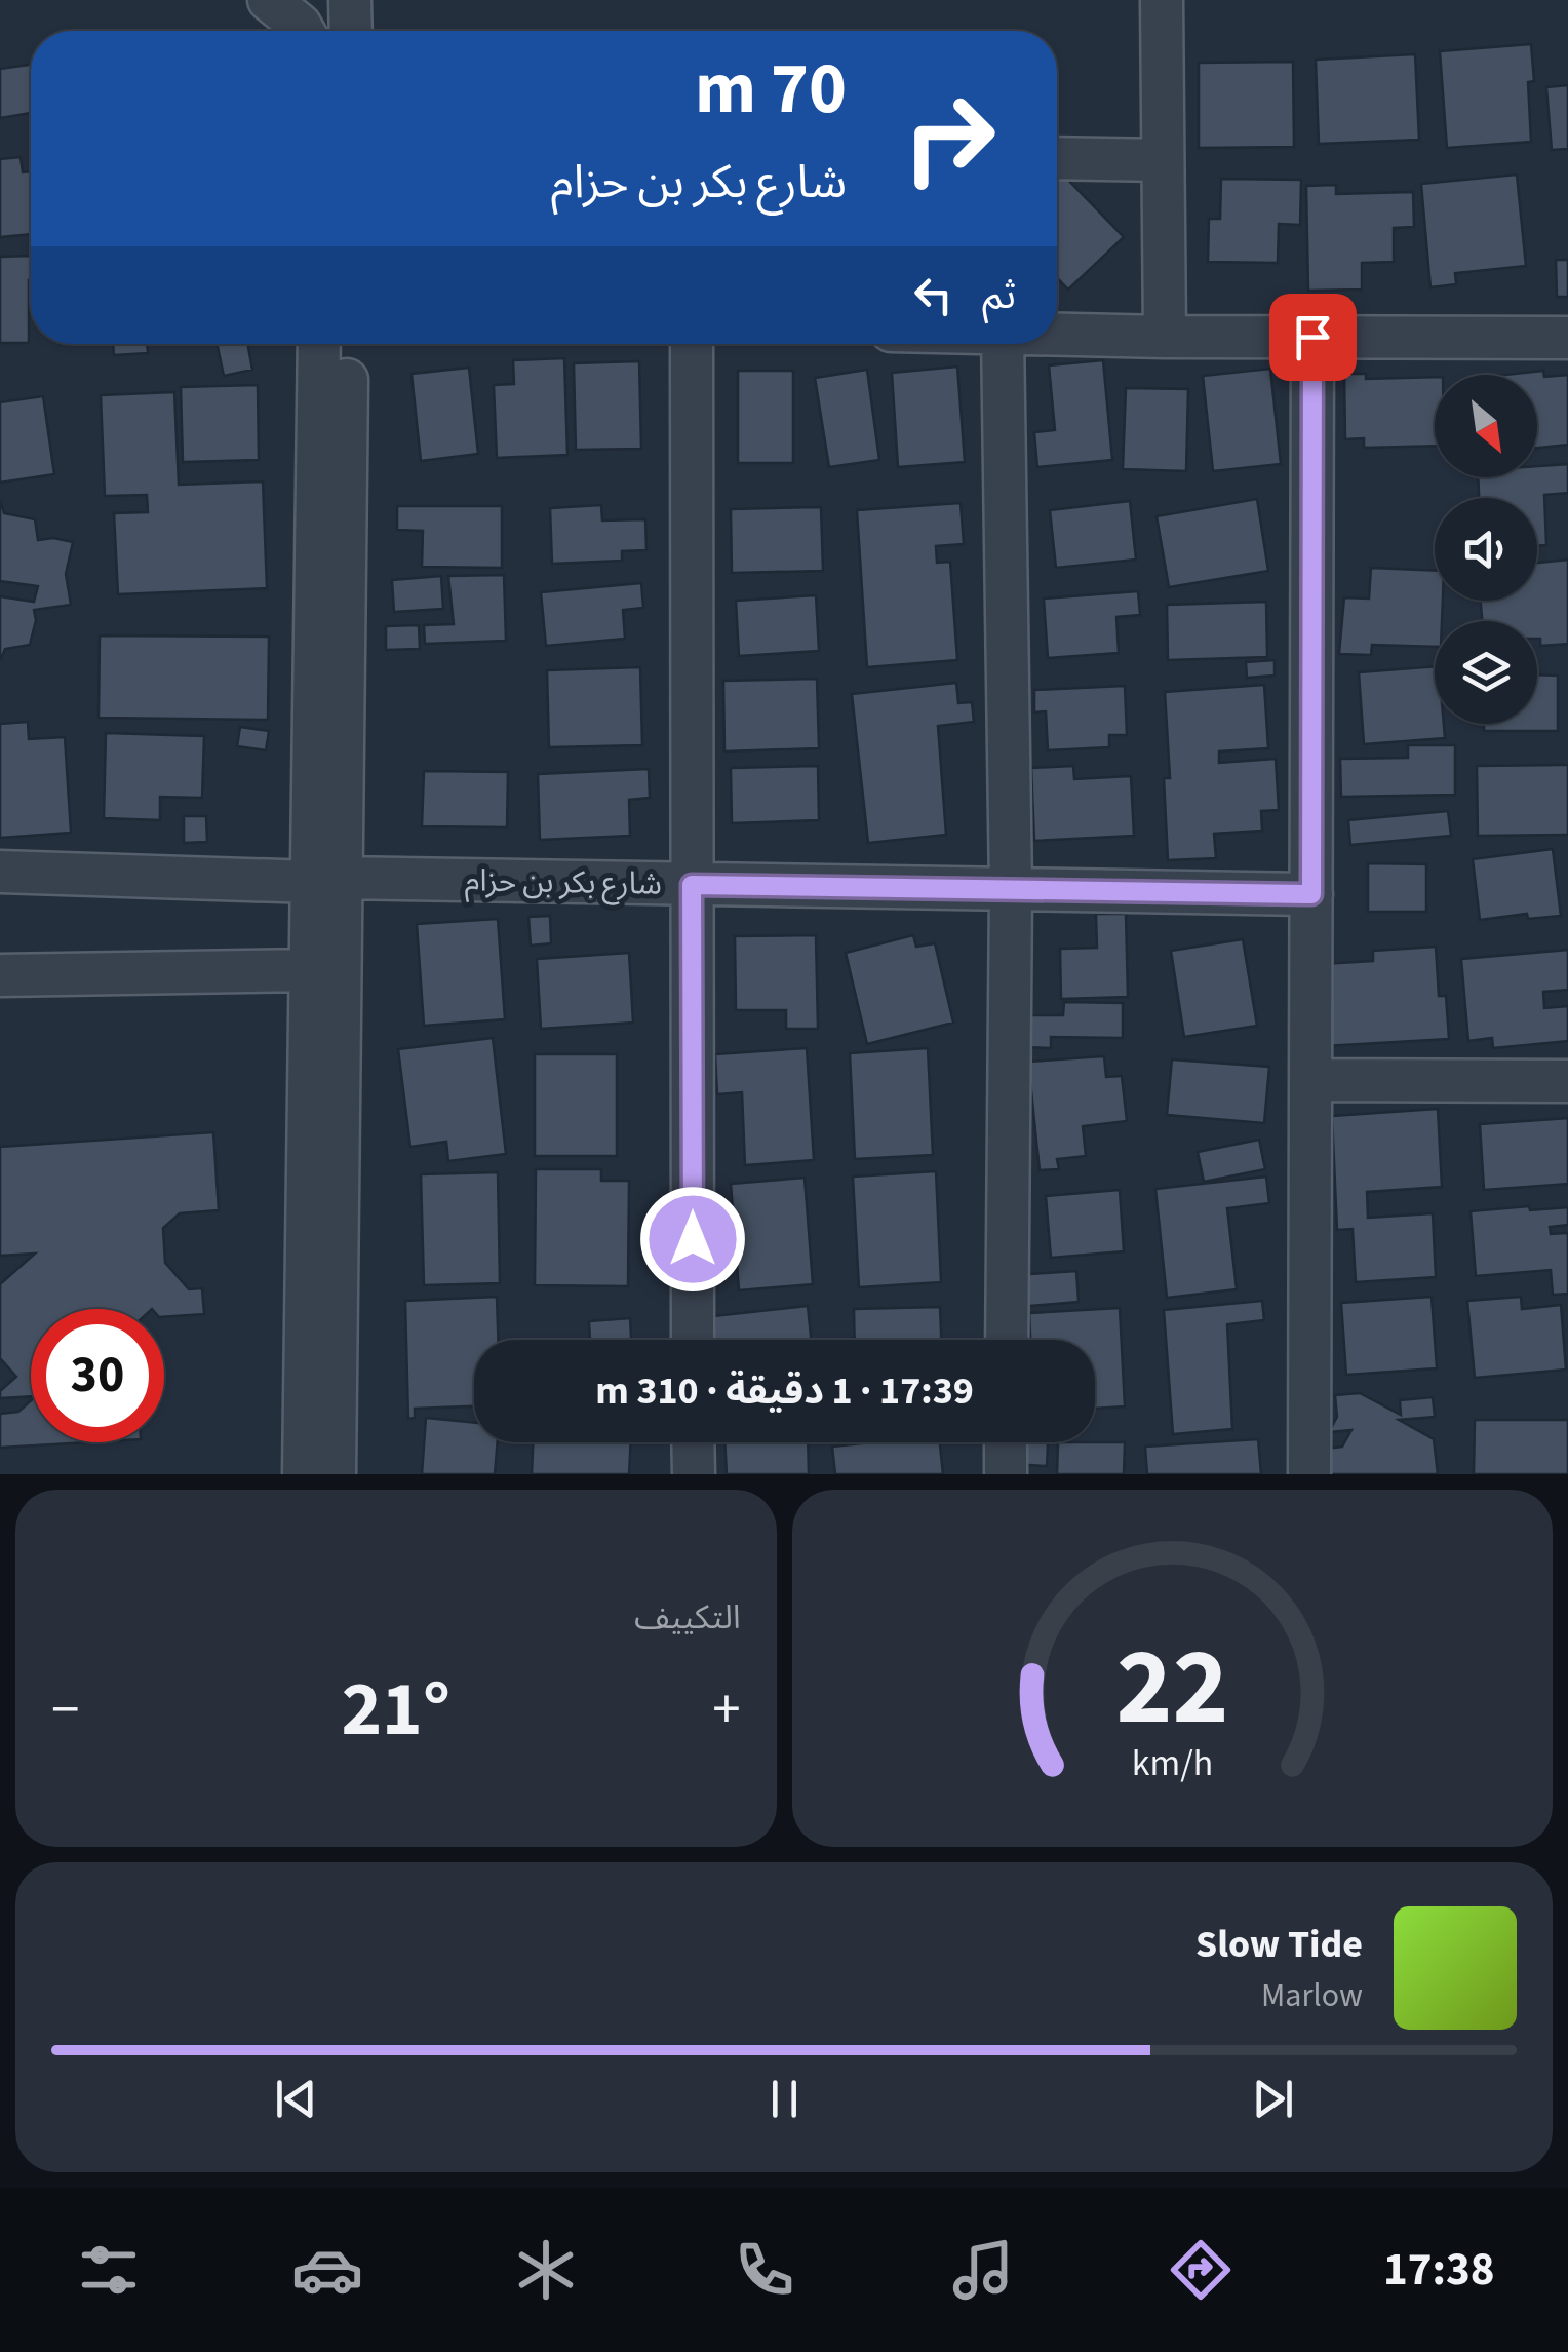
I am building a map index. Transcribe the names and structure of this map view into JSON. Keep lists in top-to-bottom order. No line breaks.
{"streets":{"street":["شارع بكر بن حزام"]},"north":"bottom right","page":{"turn":["70 m","شارع بكر بن حزام"],"then":"ثم","limit":"30","trip":"17:39 · 1 دقيقة · 310 m","tile":"التكييف","heat":["−","21°","+"],"song":["Slow Tide","Marlow"],"tabs":"17:38","gauge":["22","km/h"]}}
